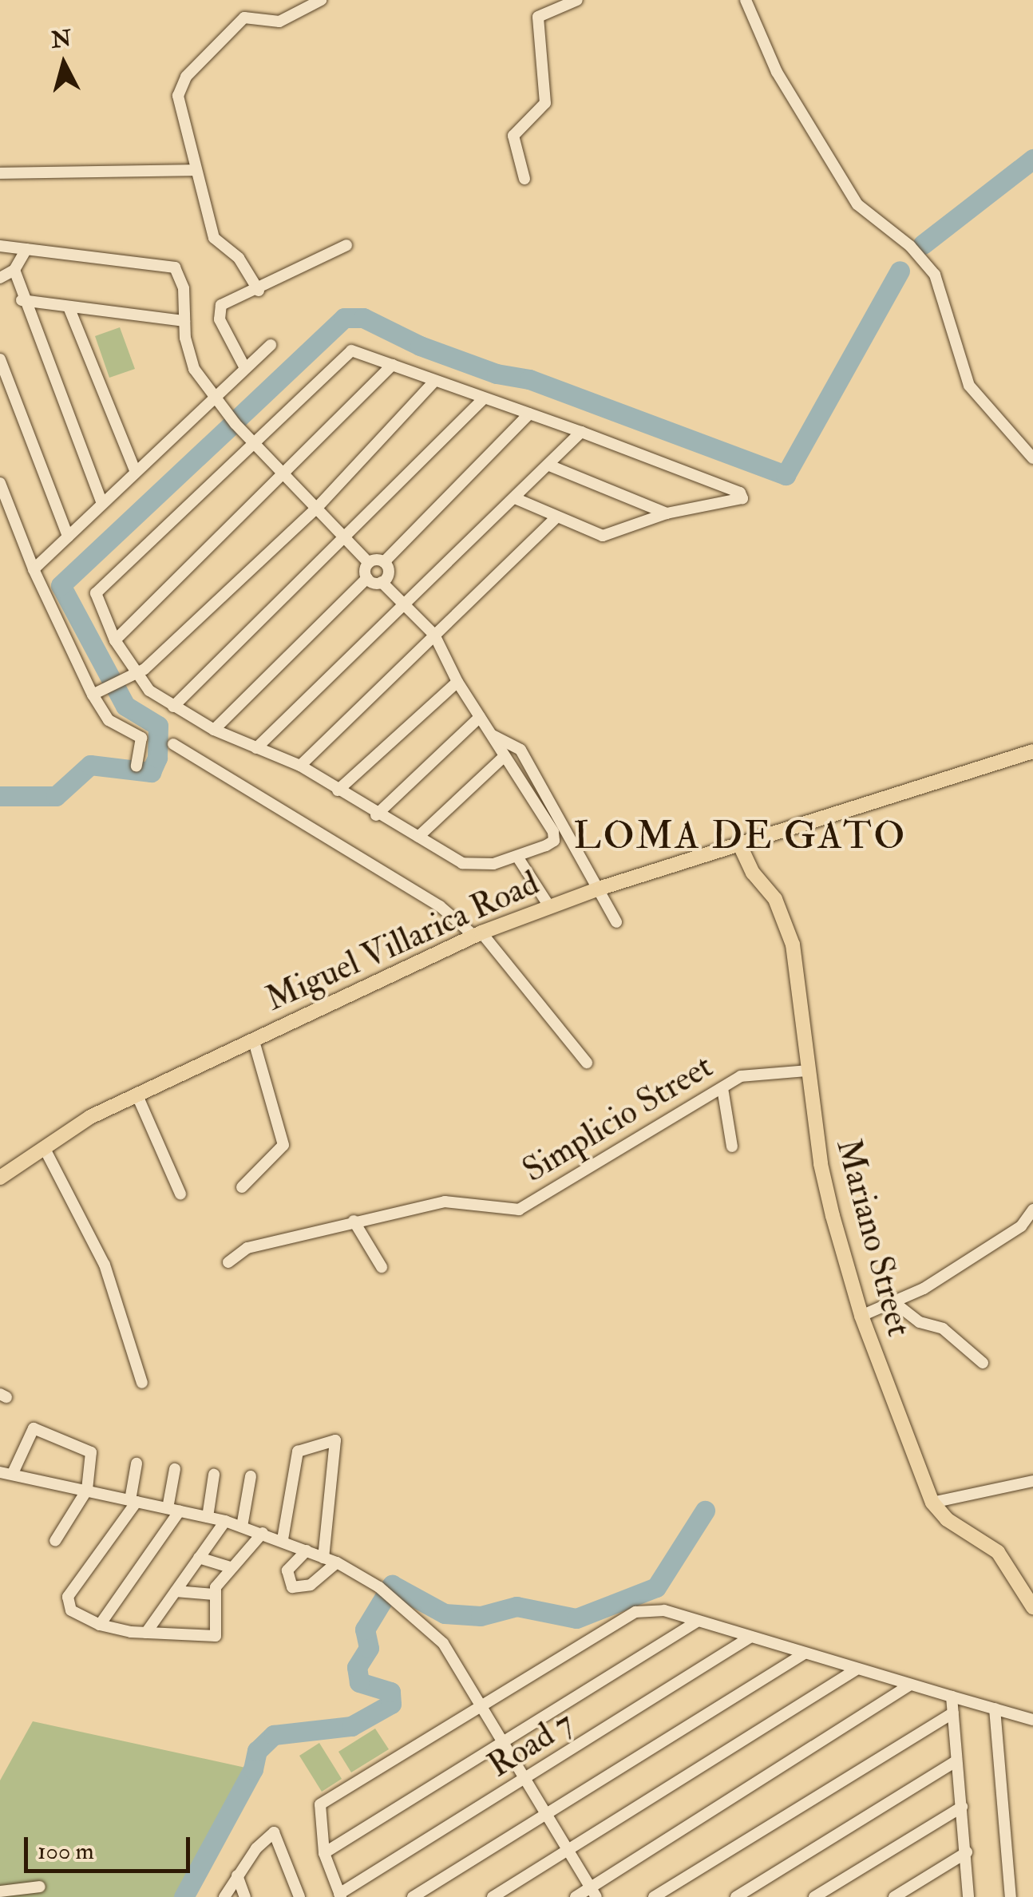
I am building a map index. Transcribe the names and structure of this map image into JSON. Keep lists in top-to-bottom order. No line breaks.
{"streets":{"main road":["Miguel Villarica Road","Mariano Street"],"street":["Simplicio Street","Road 7"]},"crossings":[["Miguel Villarica Road","Mariano Street"],["Simplicio Street","Mariano Street"]],"districts":["LOMA DE GATO"],"scale_bar":"100 m","north":"top"}
